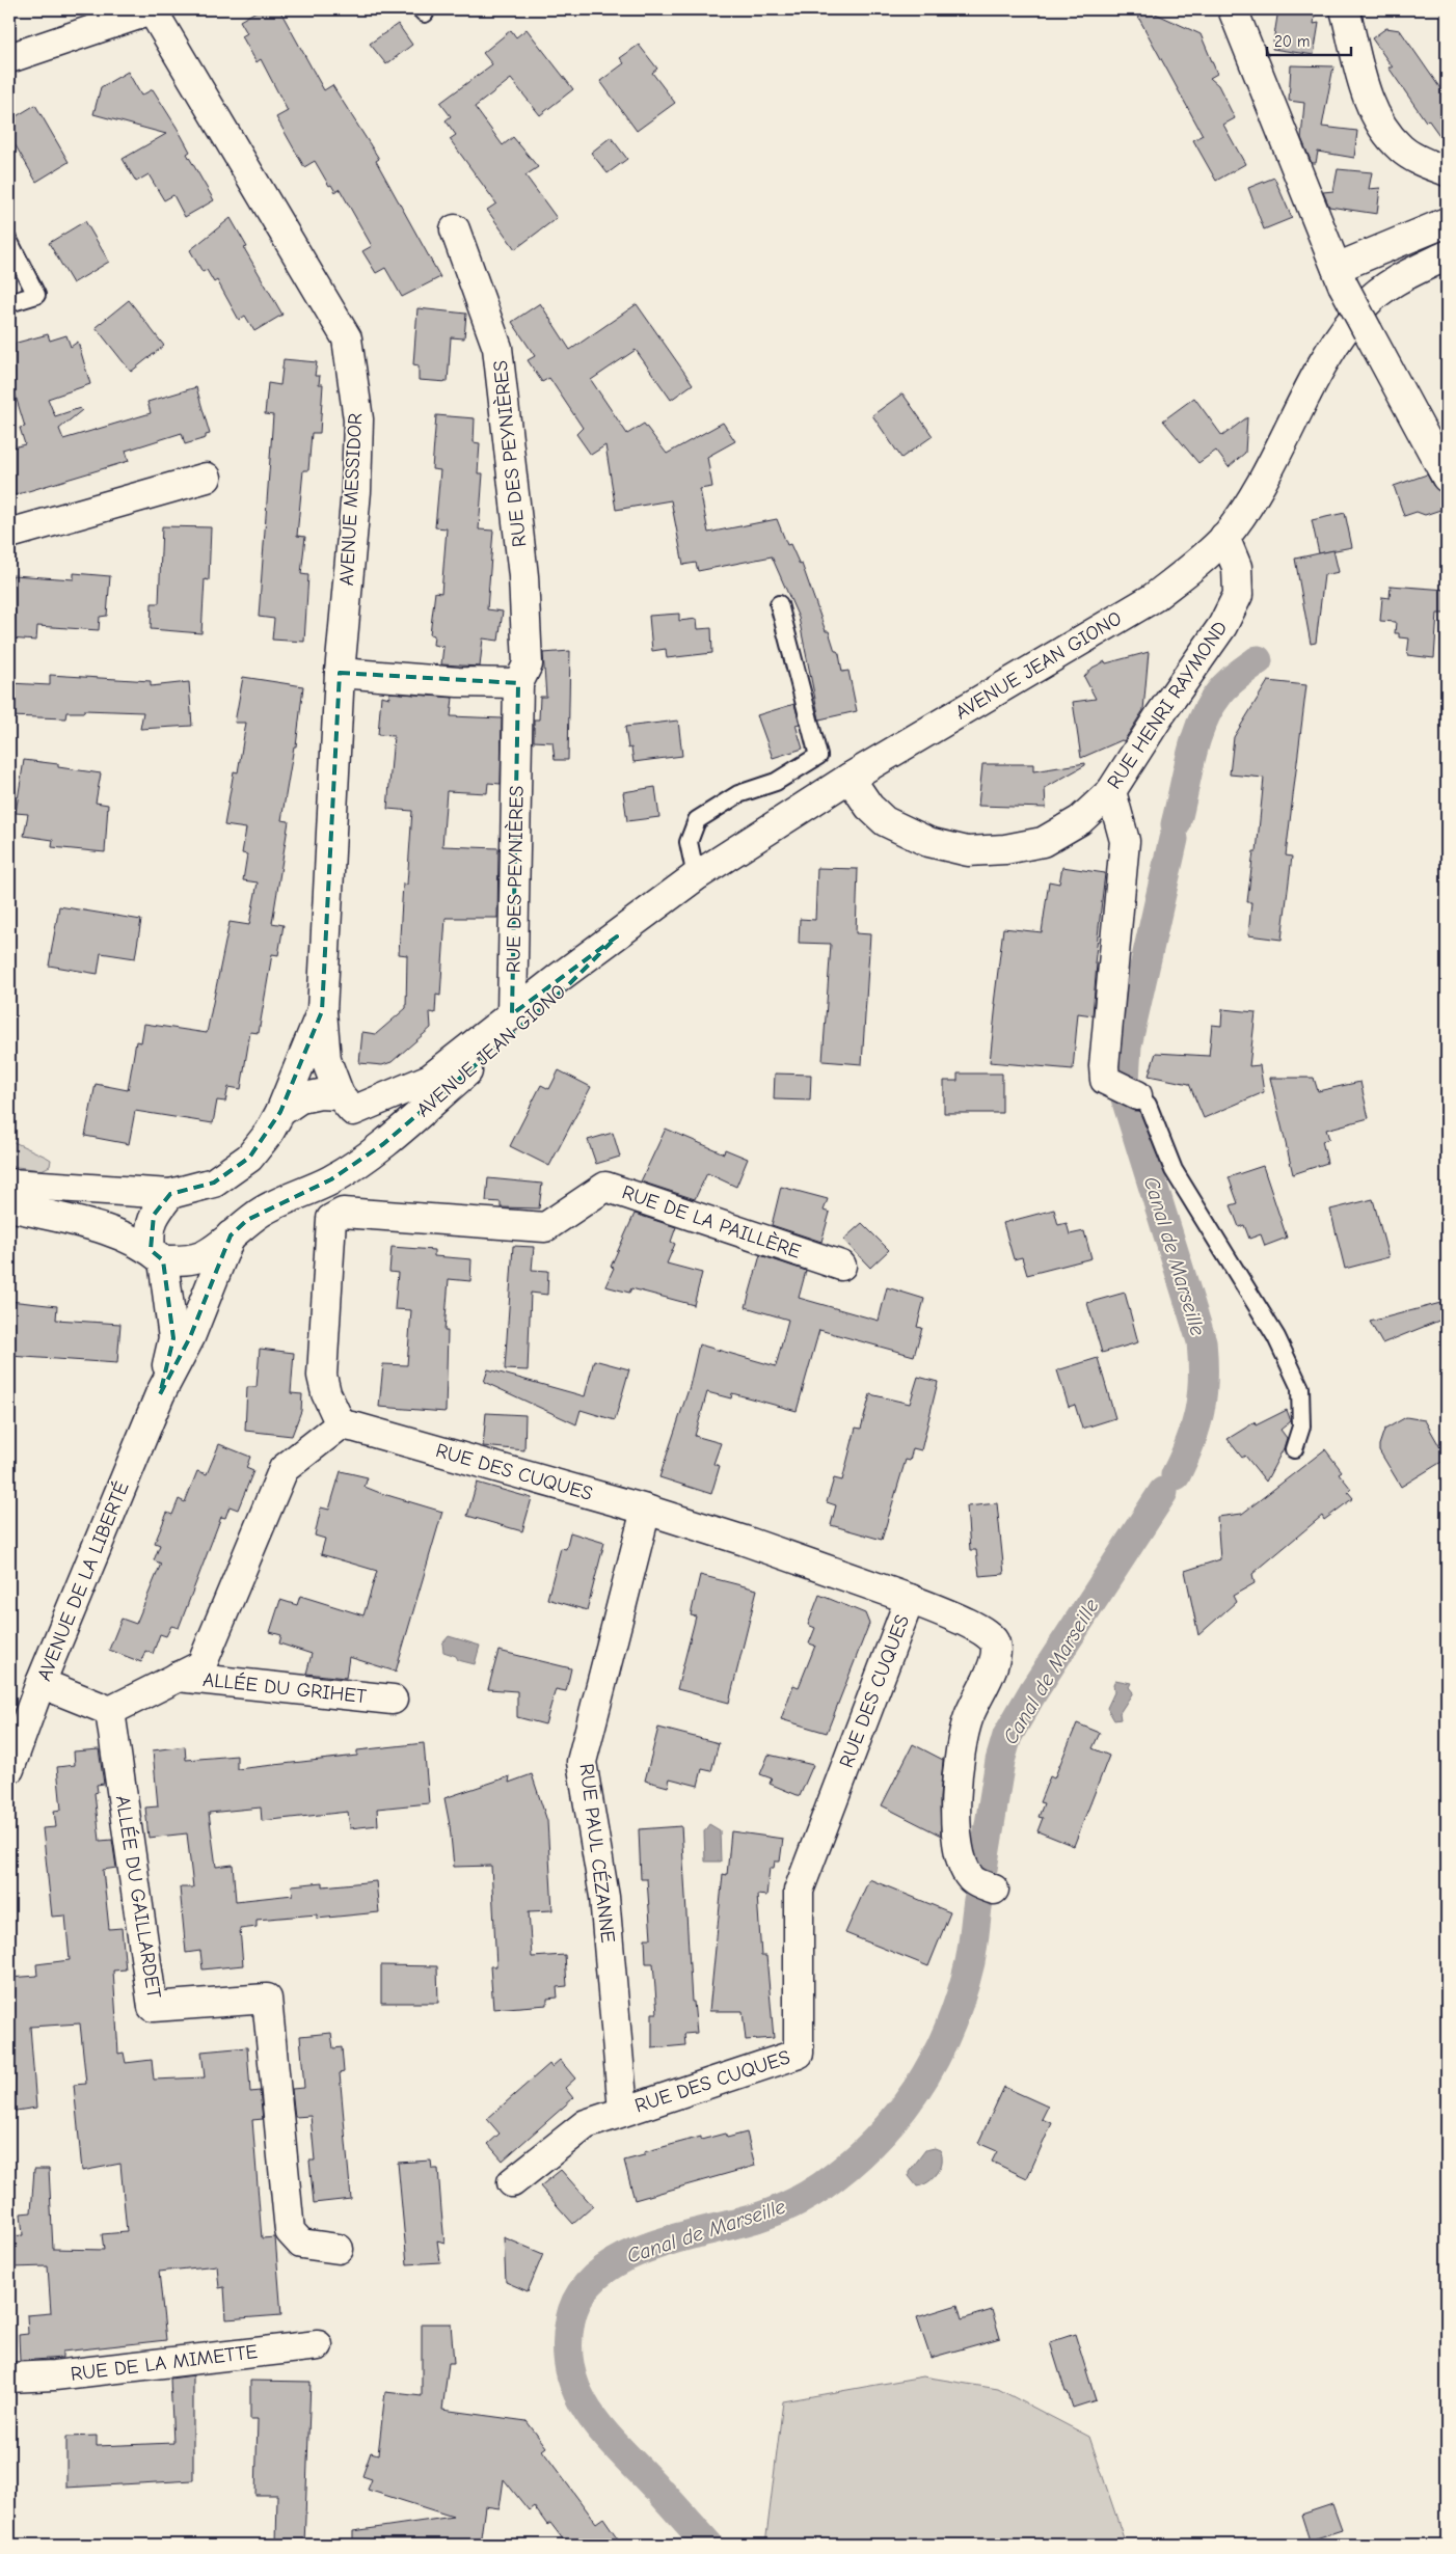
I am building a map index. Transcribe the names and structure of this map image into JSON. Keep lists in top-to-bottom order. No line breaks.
{"streets":{"street":["RUE DES PEYNIÈRES","AVENUE MESSIDOR","AVENUE JEAN GIONO","RUE HENRI RAYMOND","RUE DE LA PAILLÈRE","RUE DES CUQUES","AVENUE DE LA LIBERTÉ","ALLÉE DU GRIHET","RUE PAUL CÉZANNE","ALLÉE DU GAILLARDET","RUE DE LA MIMETTE"]},"crossings":[["RUE DES PEYNIÈRES","AVENUE JEAN GIONO"],["AVENUE MESSIDOR","AVENUE JEAN GIONO"],["AVENUE JEAN GIONO","RUE HENRI RAYMOND"],["AVENUE JEAN GIONO","AVENUE DE LA LIBERTÉ"],["RUE DE LA PAILLÈRE","RUE DES CUQUES"],["RUE DES CUQUES","RUE PAUL CÉZANNE"]],"water":["Canal de Marseille"],"scale_bar":"20 m"}
